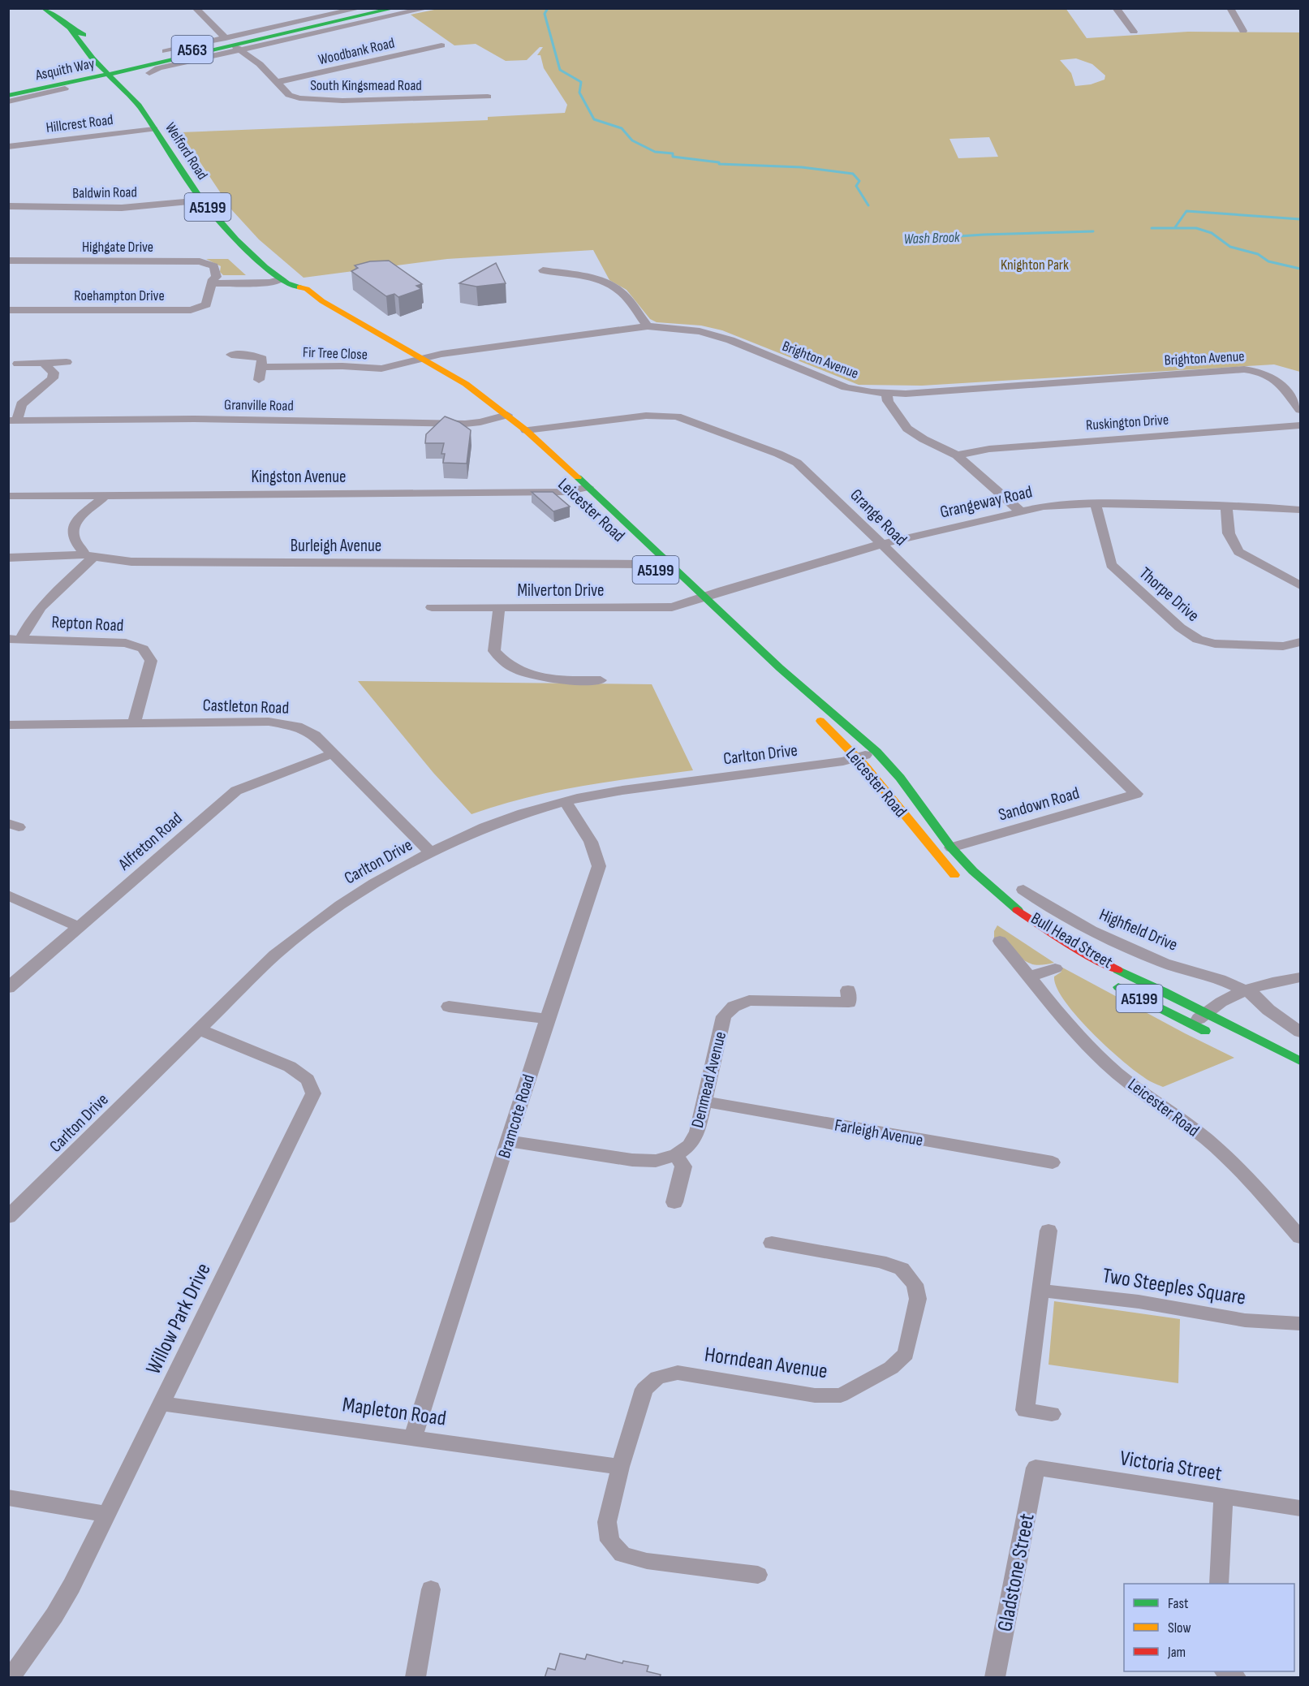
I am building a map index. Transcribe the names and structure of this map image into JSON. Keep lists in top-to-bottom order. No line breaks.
{"streets":{"main road":["A563","Asquith Way","Welford Road","A5199","Leicester Road","Bull Head Street"],"street":["Woodbank Road","South Kingsmead Road","Hillcrest Road","Baldwin Road","Highgate Drive","Roehampton Drive","Fir Tree Close","Brighton Avenue","Granville Road","Ruskington Drive","Kingston Avenue","Grangeway Road","Grange Road","Burleigh Avenue","Milverton Drive","Thorpe Drive","Repton Road","Castleton Road","Carlton Drive","Sandown Road","Alfreton Road","Highfield Drive","Denmead Avenue","Bramcote Road","Farleigh Avenue","Two Steeples Square","Willow Park Drive","Horndean Avenue","Mapleton Road","Victoria Street","Gladstone Street"]},"crossings":[["A563","Asquith Way"],["A563","South Kingsmead Road"],["A563","Welford Road"],["Woodbank Road","South Kingsmead Road"],["Asquith Way","Welford Road"],["Hillcrest Road","Welford Road"],["Welford Road","Baldwin Road"],["Welford Road","A5199"],["Welford Road","Leicester Road"],["A5199","Fir Tree Close"],["A5199","Brighton Avenue"],["A5199","Granville Road"],["A5199","Grangeway Road"],["A5199","Leicester Road"],["A5199","Milverton Drive"],["Highgate Drive","Roehampton Drive"],["Fir Tree Close","Brighton Avenue"],["Brighton Avenue","Leicester Road"],["Granville Road","Leicester Road"],["Kingston Avenue","Leicester Road"],["Grangeway Road","Leicester Road"],["Grangeway Road","Grange Road"],["Grangeway Road","Milverton Drive"],["Grangeway Road","Thorpe Drive"],["Leicester Road","Grange Road"],["Leicester Road","Burleigh Avenue"],["Leicester Road","Carlton Drive"],["Leicester Road","Sandown Road"],["Leicester Road","Bull Head Street"],["Grange Road","Sandown Road"],["Repton Road","Castleton Road"],["Castleton Road","Carlton Drive"],["Castleton Road","Alfreton Road"],["Carlton Drive","Bramcote Road"],["Carlton Drive","Willow Park Drive"],["Denmead Avenue","Farleigh Avenue"],["Bramcote Road","Mapleton Road"],["Willow Park Drive","Mapleton Road"],["Horndean Avenue","Mapleton Road"],["Victoria Street","Gladstone Street"]],"water":["Wash Brook"],"parks":["Knighton Park"],"legend":["Fast","Slow","Jam"]}
